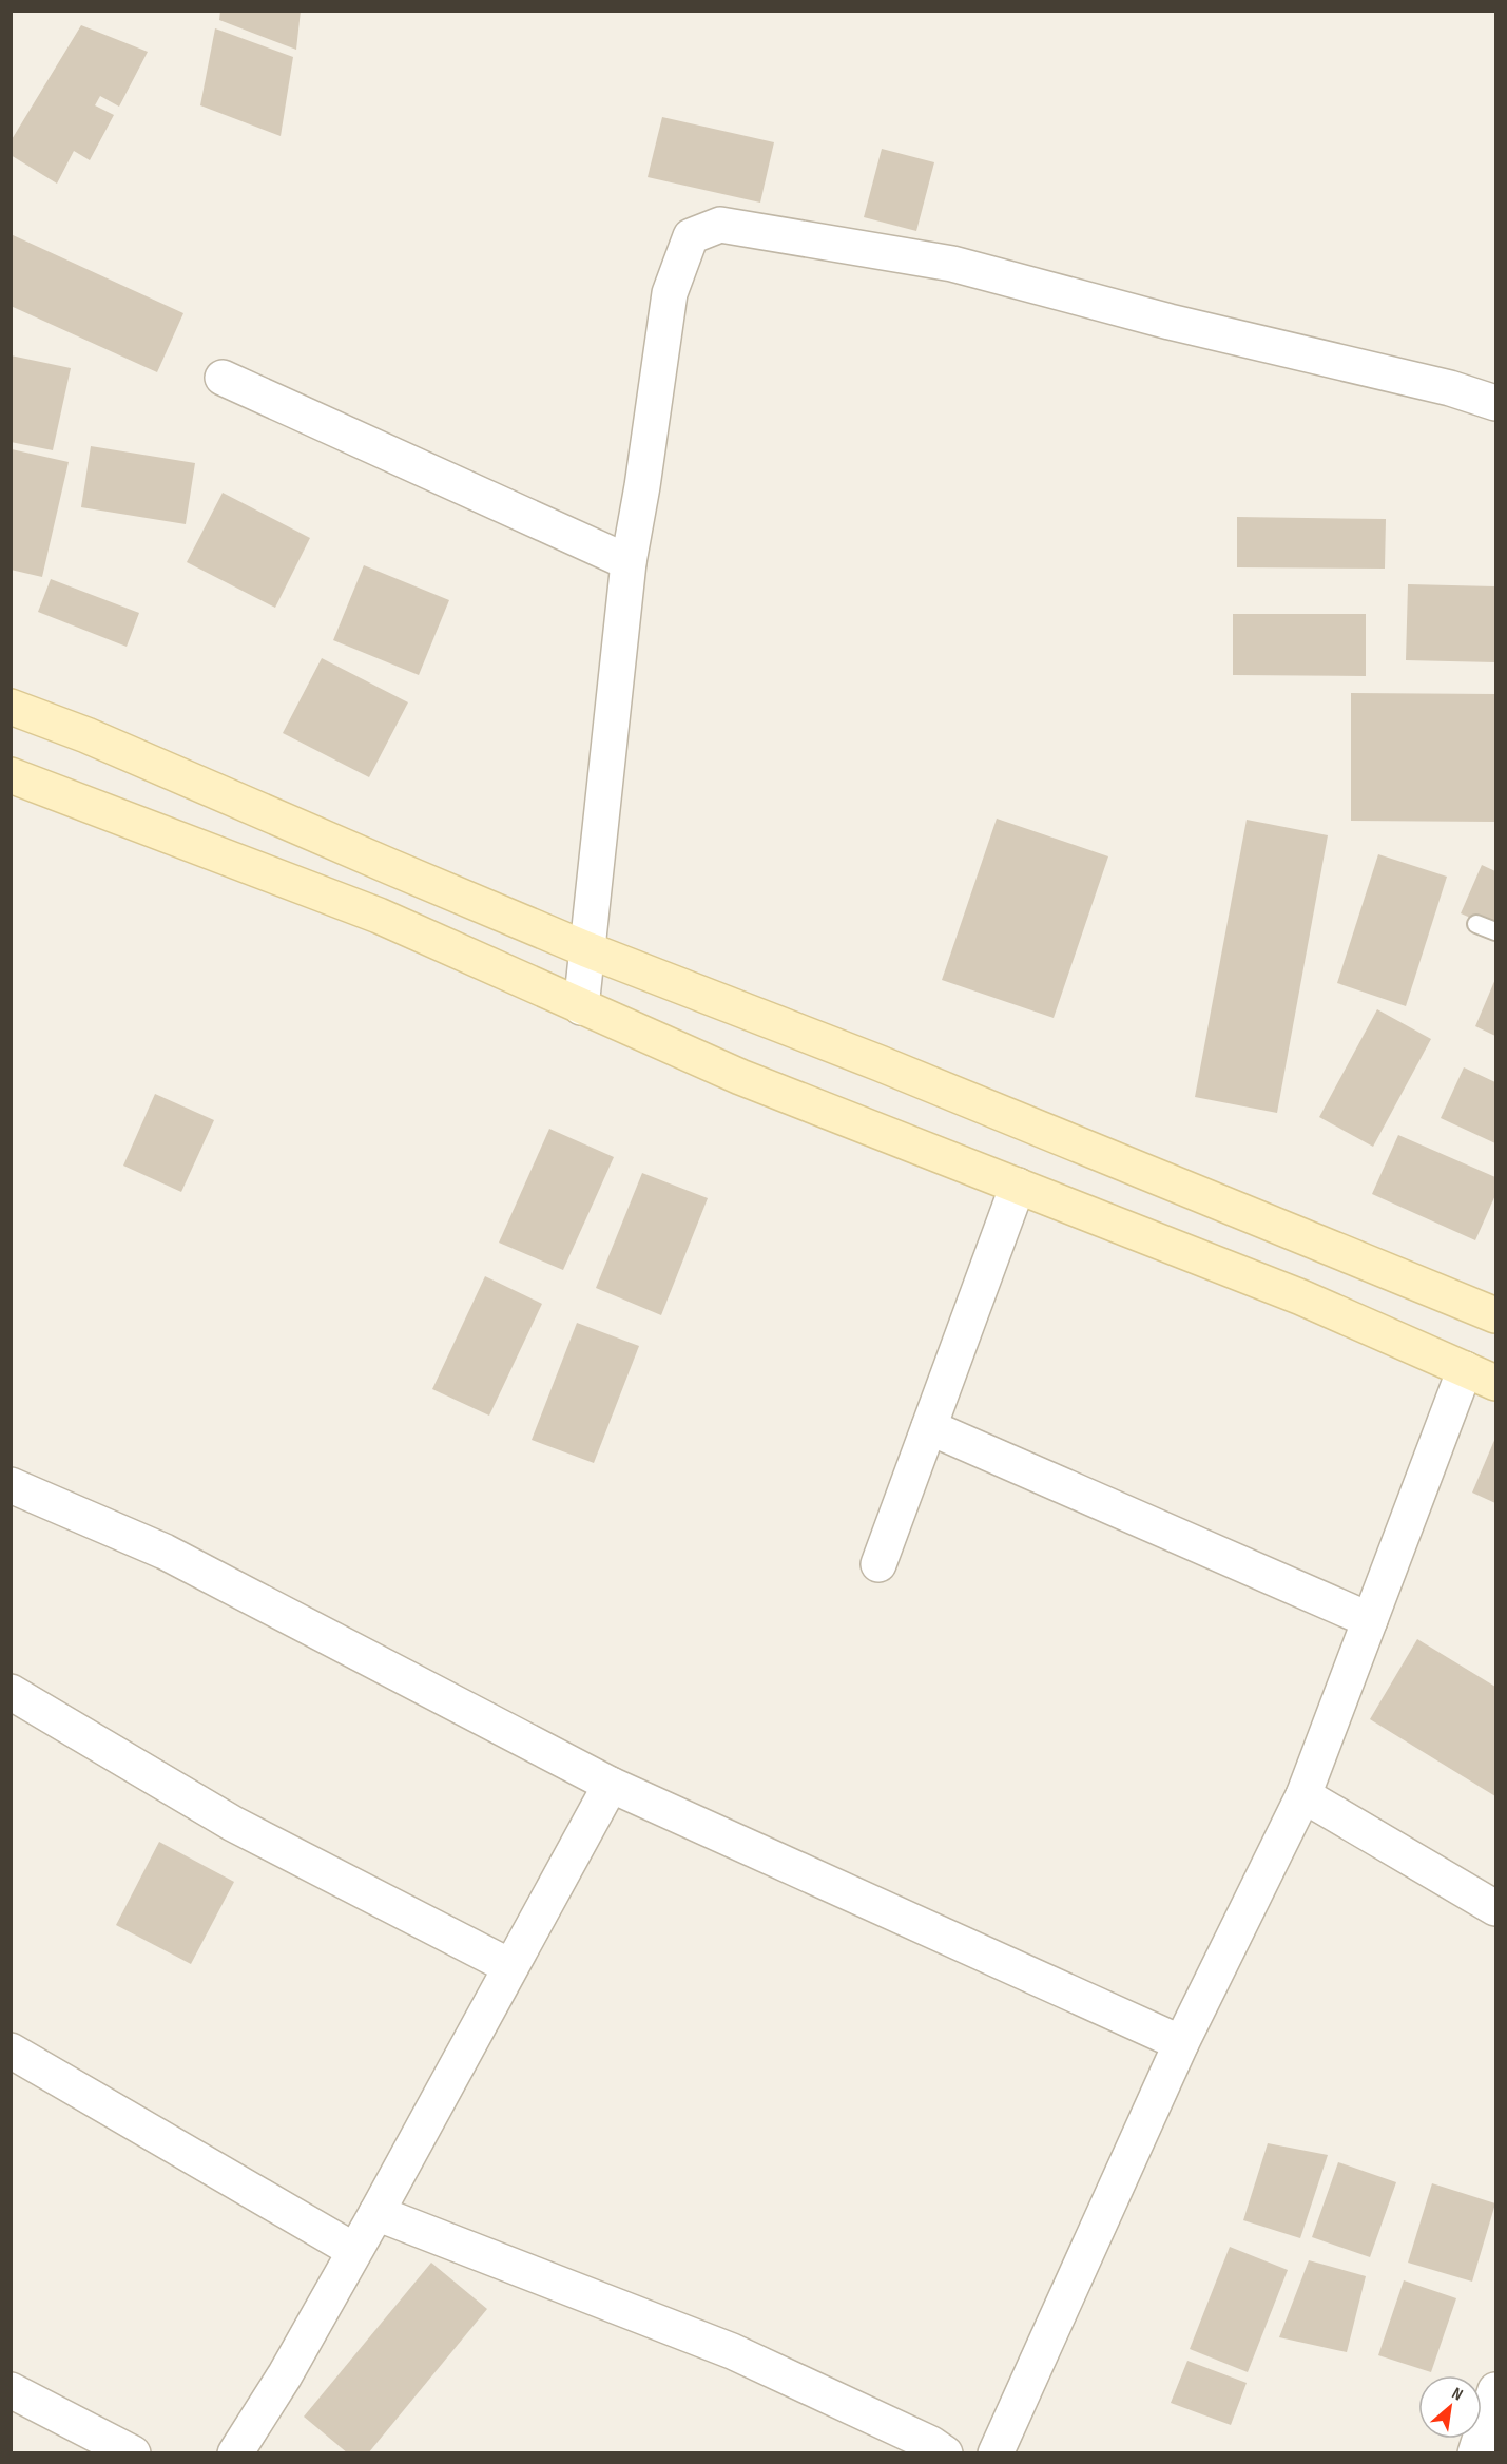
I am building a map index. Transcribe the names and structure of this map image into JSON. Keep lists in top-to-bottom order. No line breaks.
{"north":"top right"}
